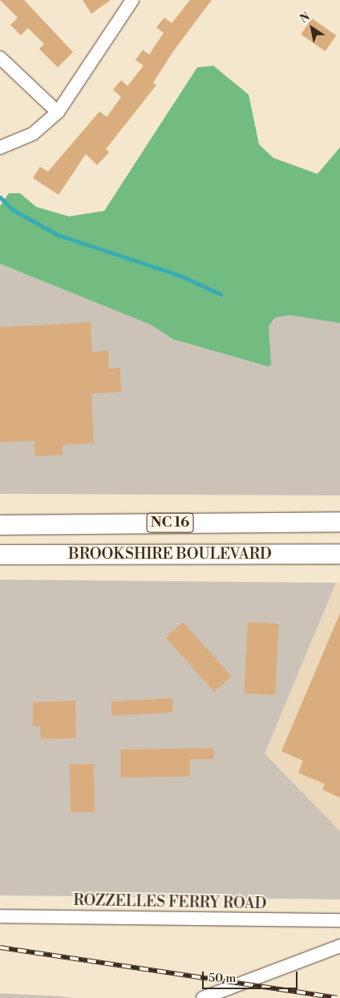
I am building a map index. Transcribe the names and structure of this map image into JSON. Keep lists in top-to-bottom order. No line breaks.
{"streets":{"highway":["NC 16","BROOKSHIRE BOULEVARD"],"street":["ROZZELLES FERRY ROAD"]},"scale_bar":"50 m","north":"top left"}
